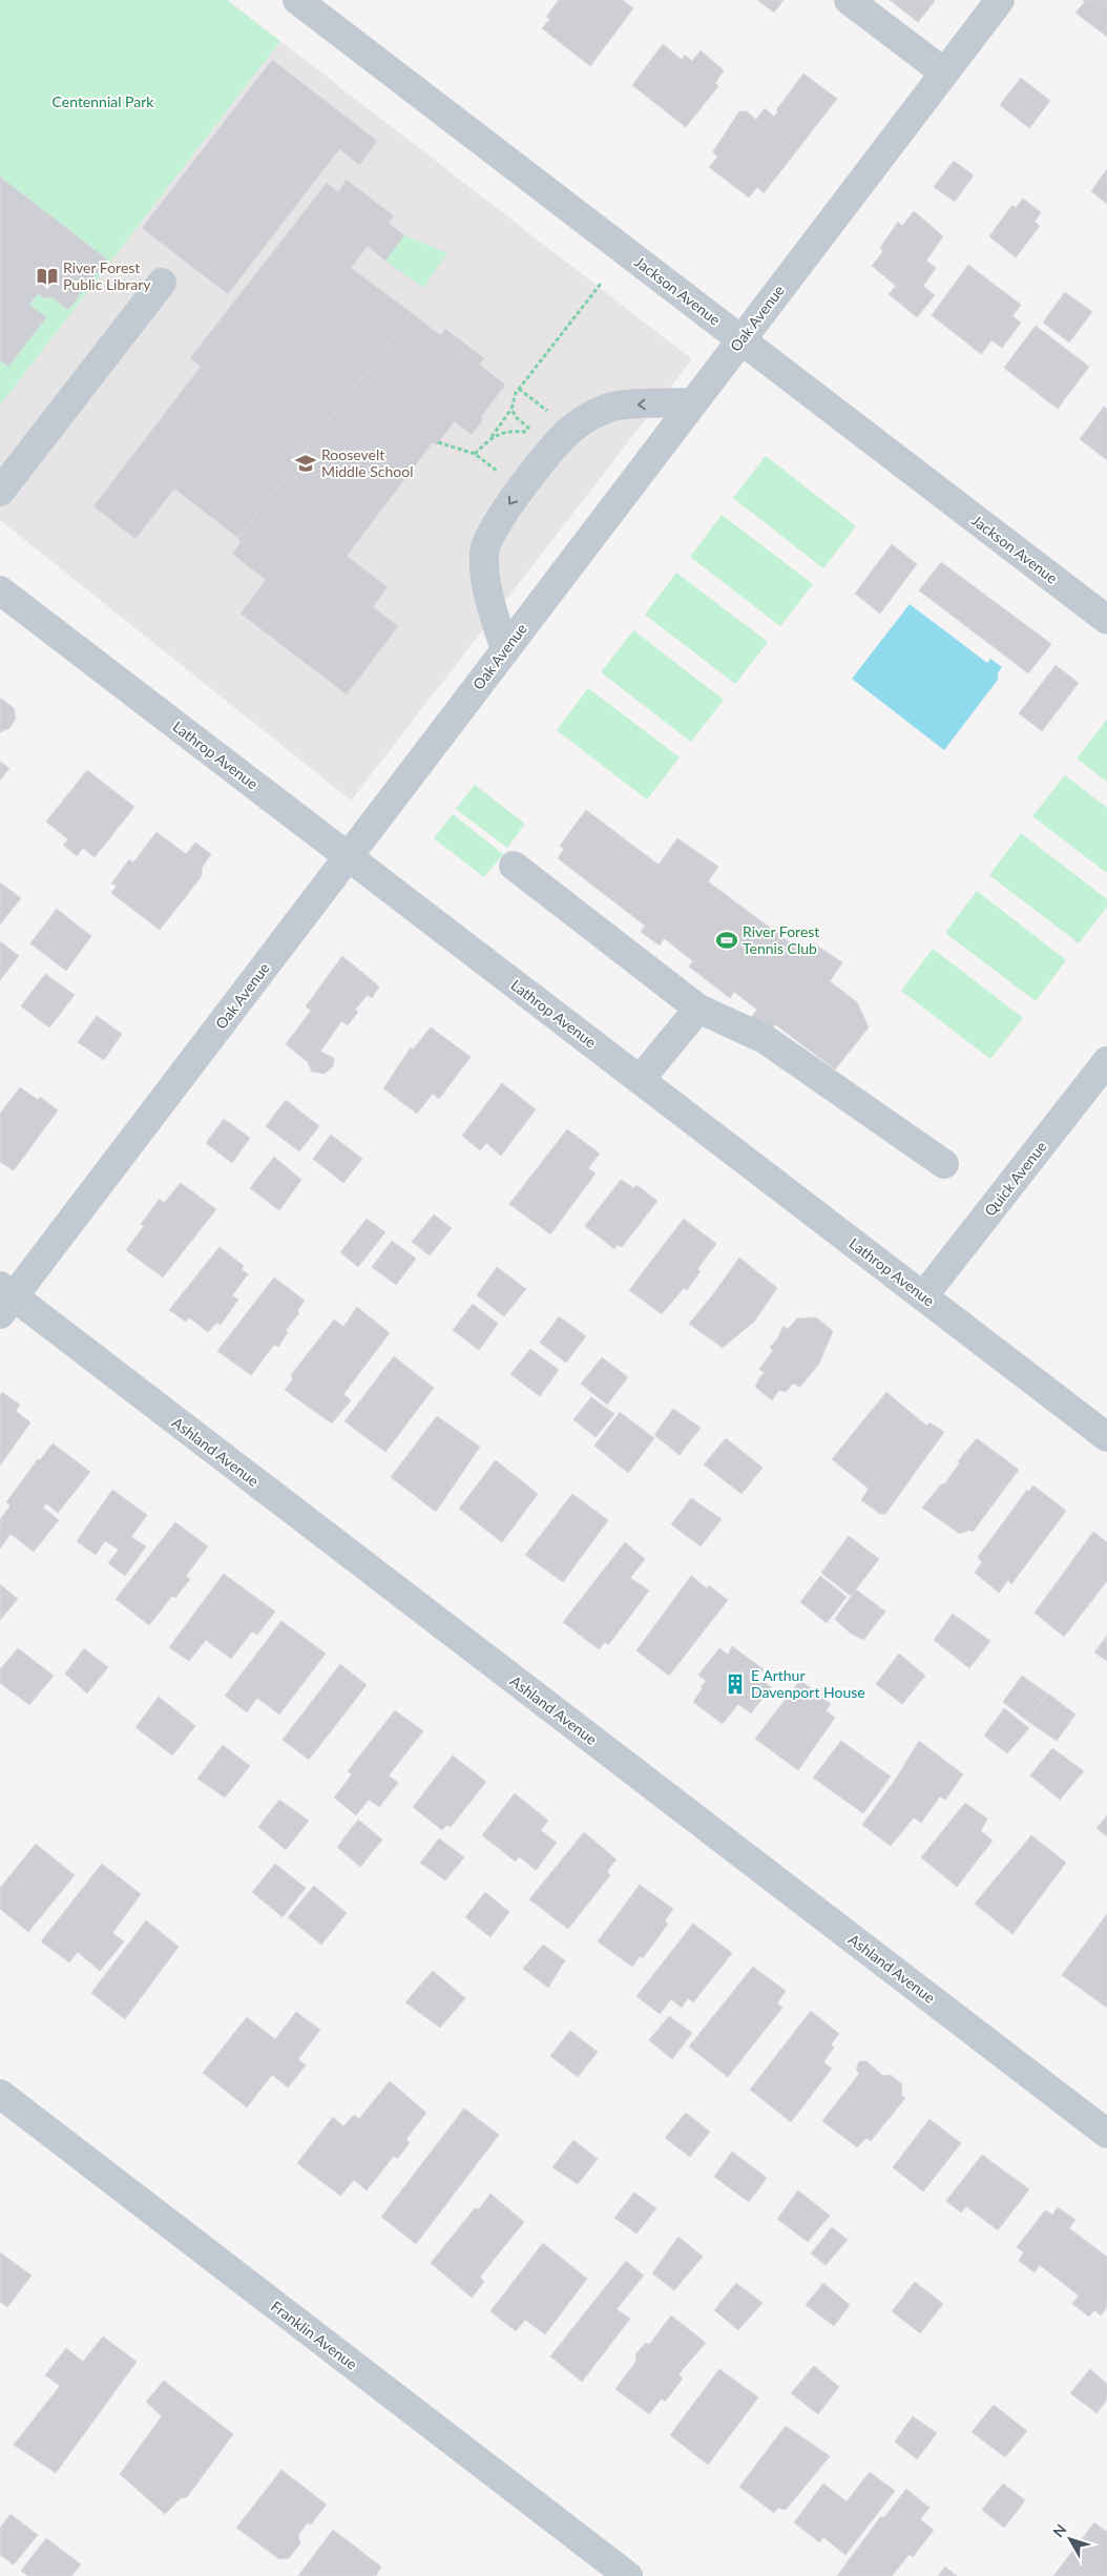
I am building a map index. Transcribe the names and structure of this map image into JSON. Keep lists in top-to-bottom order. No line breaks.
{"streets":{"street":["Jackson Avenue","Oak Avenue","Lathrop Avenue","Quick Avenue","Ashland Avenue","Franklin Avenue"]},"crossings":[["Jackson Avenue","Oak Avenue"],["Oak Avenue","Lathrop Avenue"],["Oak Avenue","Ashland Avenue"],["Lathrop Avenue","Quick Avenue"]],"parks":["Centennial Park"],"places":{"library":["River Forest Public Library"],"school or university":["Roosevelt Middle School"],"sports":["River Forest Tennis Club"],"building":["E Arthur Davenport House"]},"north":"top left"}
